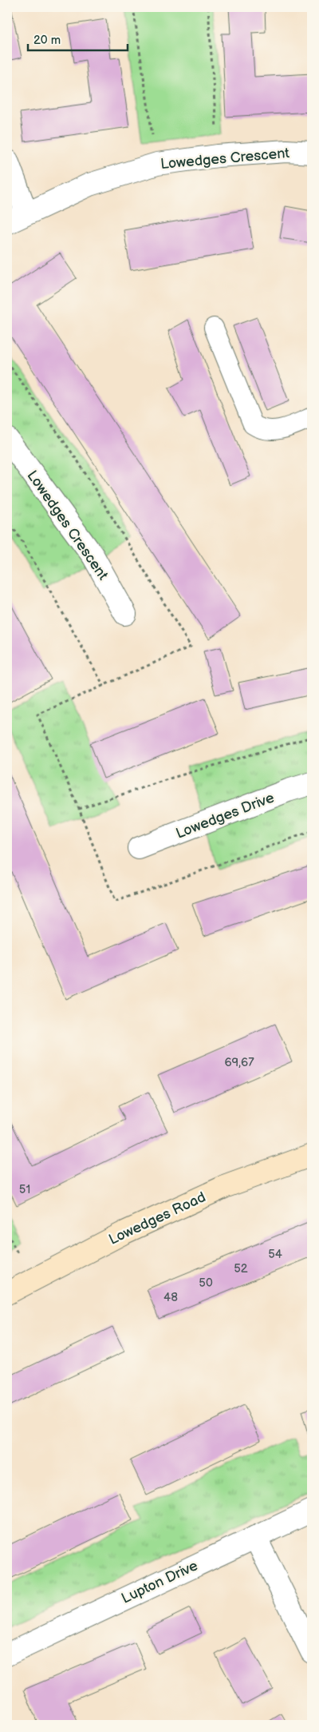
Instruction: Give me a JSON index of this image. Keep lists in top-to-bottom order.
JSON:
{
  "streets": {
    "street": [
      "Lowedges Crescent",
      "Lowedges Drive",
      "Lowedges Road",
      "Lupton Drive"
    ]
  },
  "house_numbers": [
    "69,67",
    "51",
    "54",
    "52",
    "50",
    "48"
  ],
  "scale_bar": "20 m"
}
